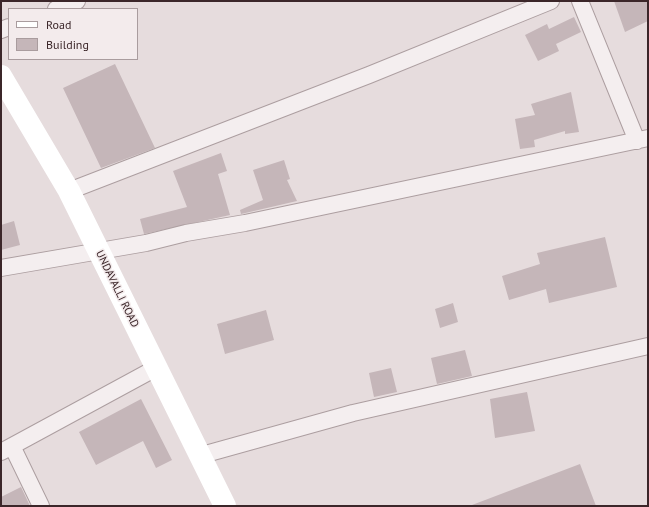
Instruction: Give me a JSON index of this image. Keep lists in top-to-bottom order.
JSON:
{
  "streets": {
    "main road": ["UNDAVALLI ROAD"]
  },
  "legend": ["Road", "Building"]
}
